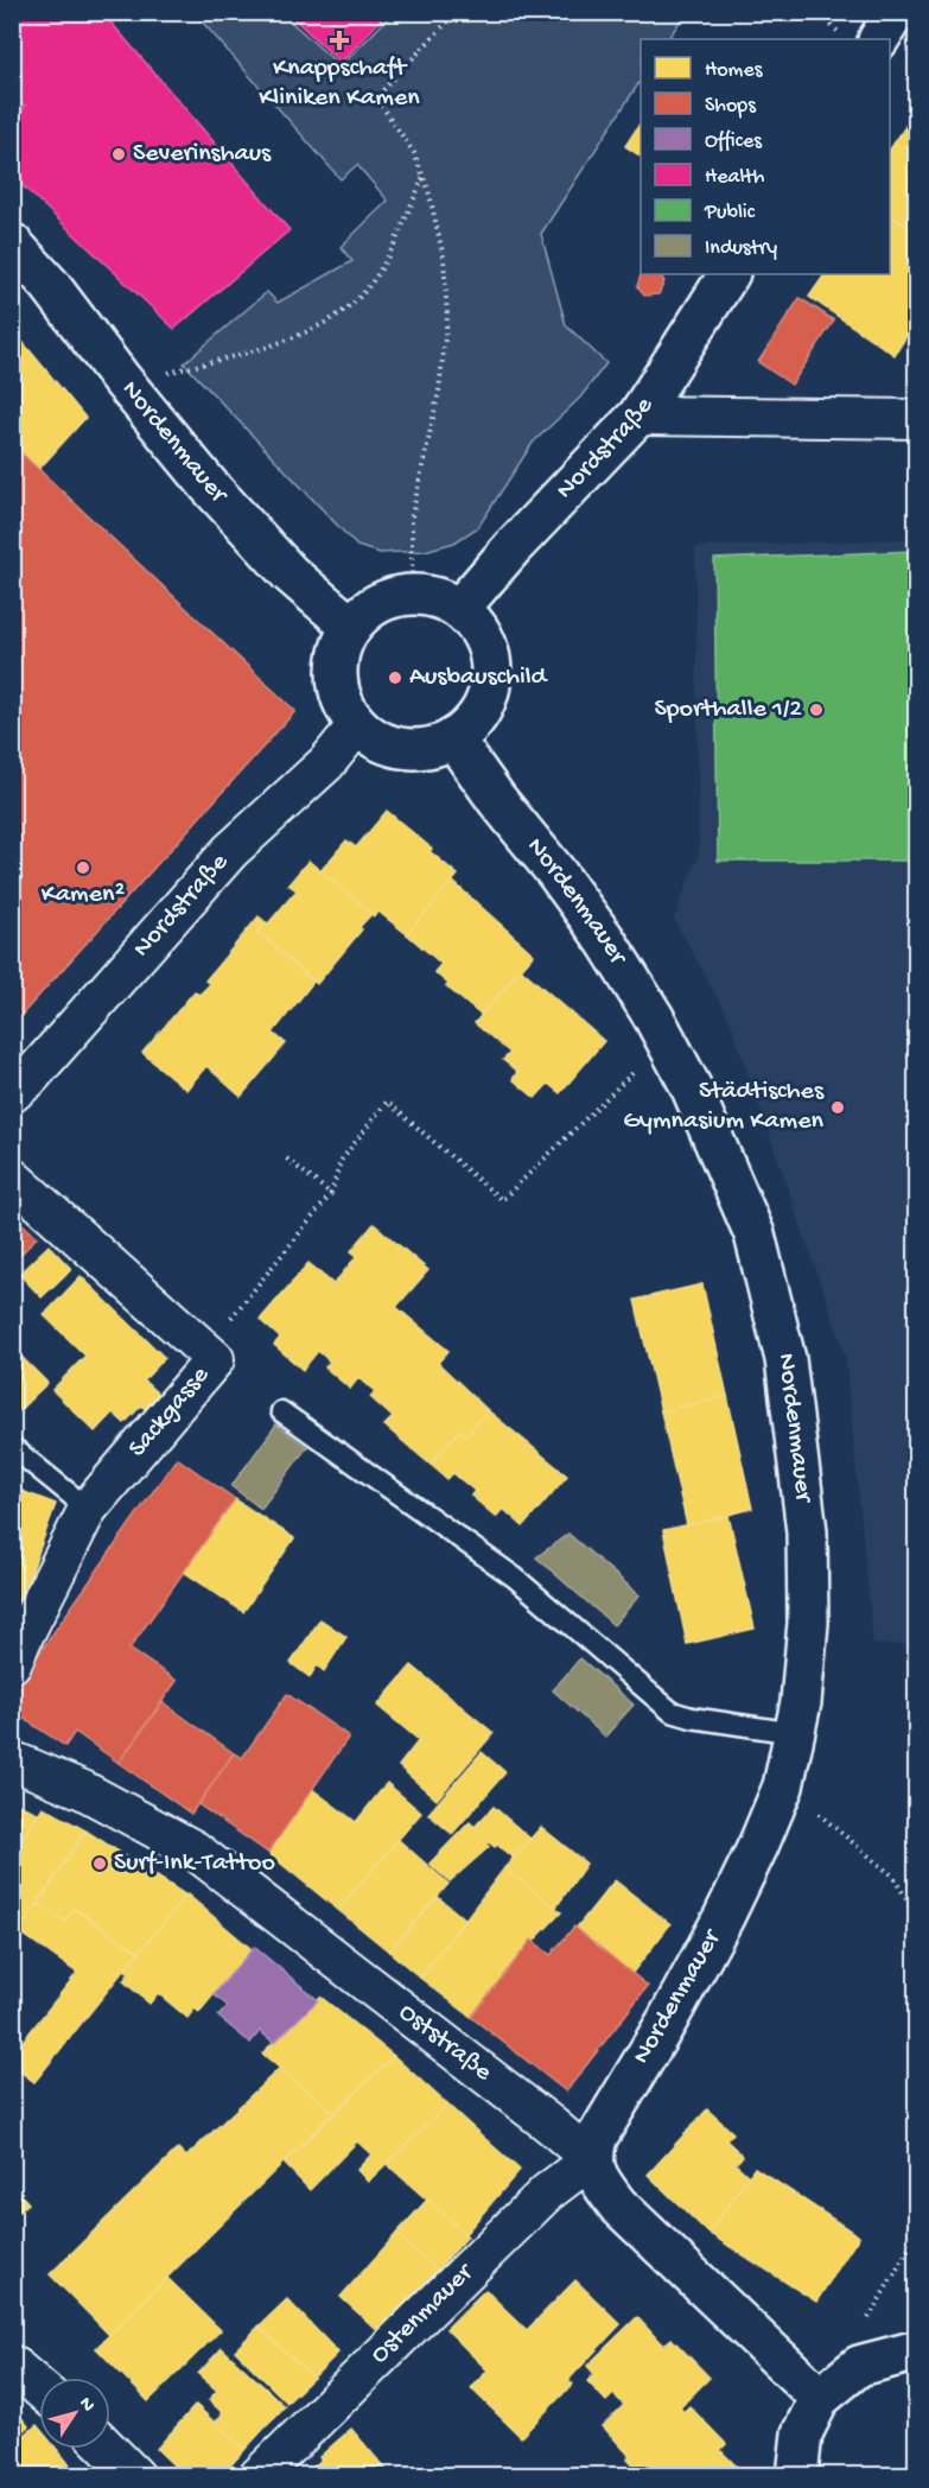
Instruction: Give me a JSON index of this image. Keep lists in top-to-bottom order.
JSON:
{
  "streets": {
    "street": [
      "Nordenmauer",
      "Nordstraße",
      "Sackgasse",
      "Oststraße",
      "Ostenmauer"
    ]
  },
  "crossings": [
    ["Nordenmauer", "Nordstraße"],
    ["Nordenmauer", "Oststraße"],
    ["Nordenmauer", "Ostenmauer"],
    ["Oststraße", "Ostenmauer"]
  ],
  "places": {
    "health": ["Knappschaft Kliniken Kamen"],
    "other": [
      "Severinshaus",
      "Ausbauschild",
      "Sporthalle 1/2",
      "Kamen²",
      "Städtisches Gymnasium Kamen",
      "Surf-Ink-Tattoo"
    ]
  },
  "legend": [
    "Homes",
    "Shops",
    "Offices",
    "Health",
    "Public",
    "Industry"
  ],
  "north": "top right"
}
